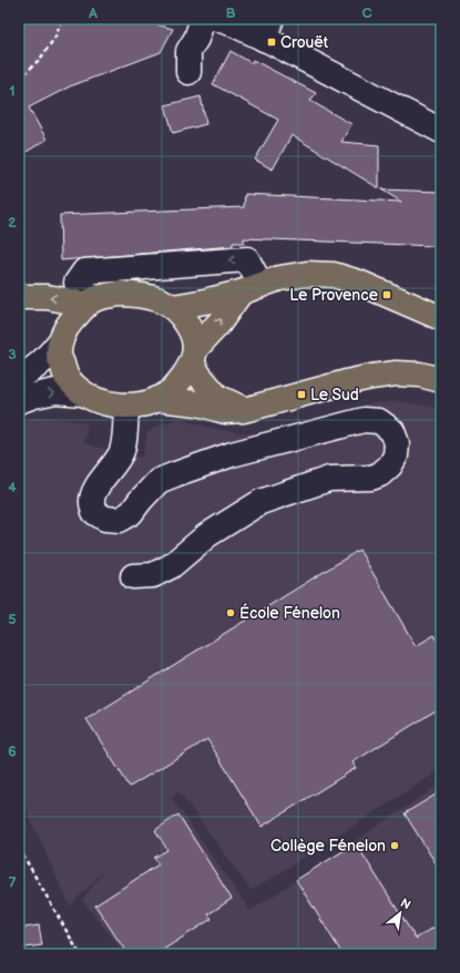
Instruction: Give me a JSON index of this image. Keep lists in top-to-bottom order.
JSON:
{
  "places": {
    "transit": ["Crouët", "Le Provence", "Le Sud"],
    "other": ["École Fénelon", "Collège Fénelon"]
  },
  "north": "top right",
  "grid": {
    "columns": ["A", "B", "C"],
    "rows": [
      "1",
      "2",
      "3",
      "4",
      "5",
      "6",
      "7"
    ]
  }
}
